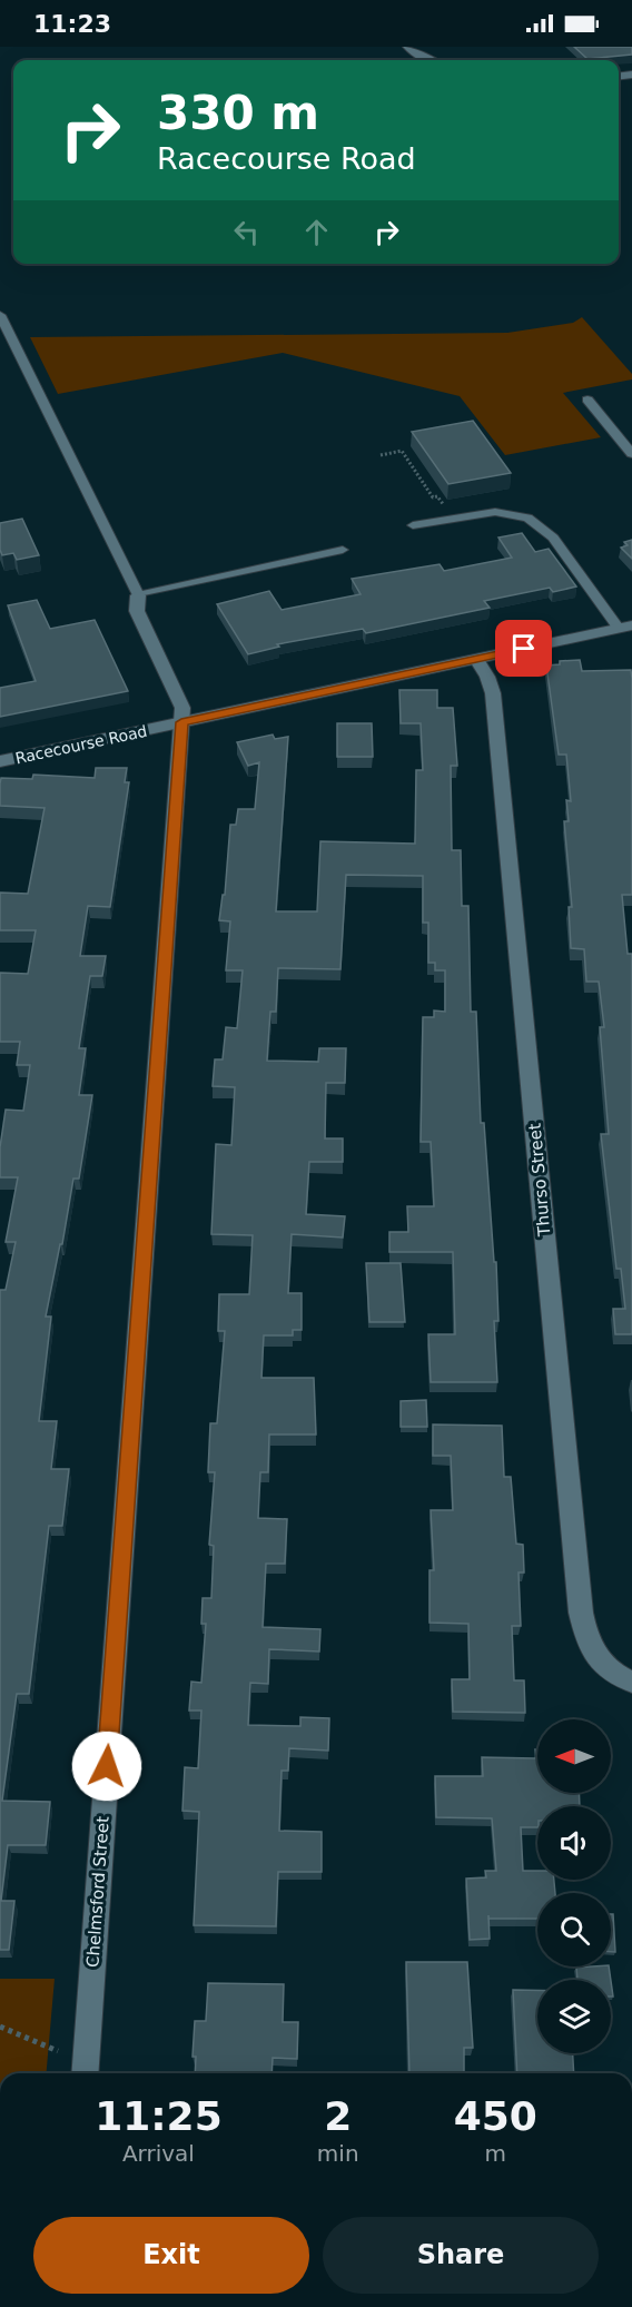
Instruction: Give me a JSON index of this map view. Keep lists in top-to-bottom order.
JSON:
{
  "streets": {
    "street": ["Racecourse Road", "Thurso Street", "Chelmsford Street"]
  },
  "crossings": [
    ["Racecourse Road", "Thurso Street"],
    ["Racecourse Road", "Chelmsford Street"]
  ],
  "north": "left",
  "page": {
    "status": "11:23",
    "turn": ["330 m", "Racecourse Road"],
    "eta": [
      "11:25",
      "Arrival",
      "2",
      "min",
      "450",
      "m"
    ],
    "buttons": ["Exit", "Share"]
  }
}
